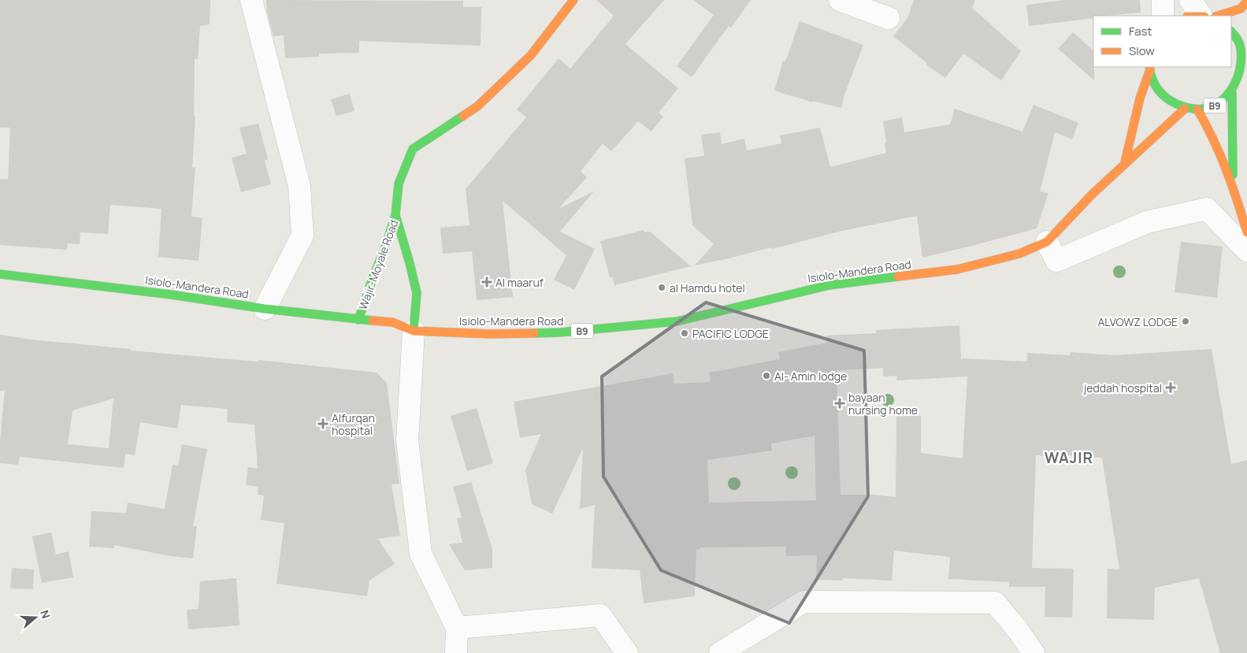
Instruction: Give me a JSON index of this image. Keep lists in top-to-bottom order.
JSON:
{
  "streets": {
    "main road": ["B9", "Wajir-Moyale Road", "Isiolo-Mandera Road"]
  },
  "crossings": [
    ["B9", "Isiolo-Mandera Road"],
    ["Wajir-Moyale Road", "Isiolo-Mandera Road"]
  ],
  "districts": ["WAJIR"],
  "places": {
    "health": [
      "Al maaruf",
      "jeddah hospital",
      "bayaan nursing home",
      "Alfurqan hospital"
    ],
    "other": [
      "al Hamdu hotel",
      "ALVOWZ LODGE",
      "PACIFIC LODGE",
      "Al- Amin lodge"
    ]
  },
  "legend": ["Fast", "Slow"],
  "north": "right"
}
